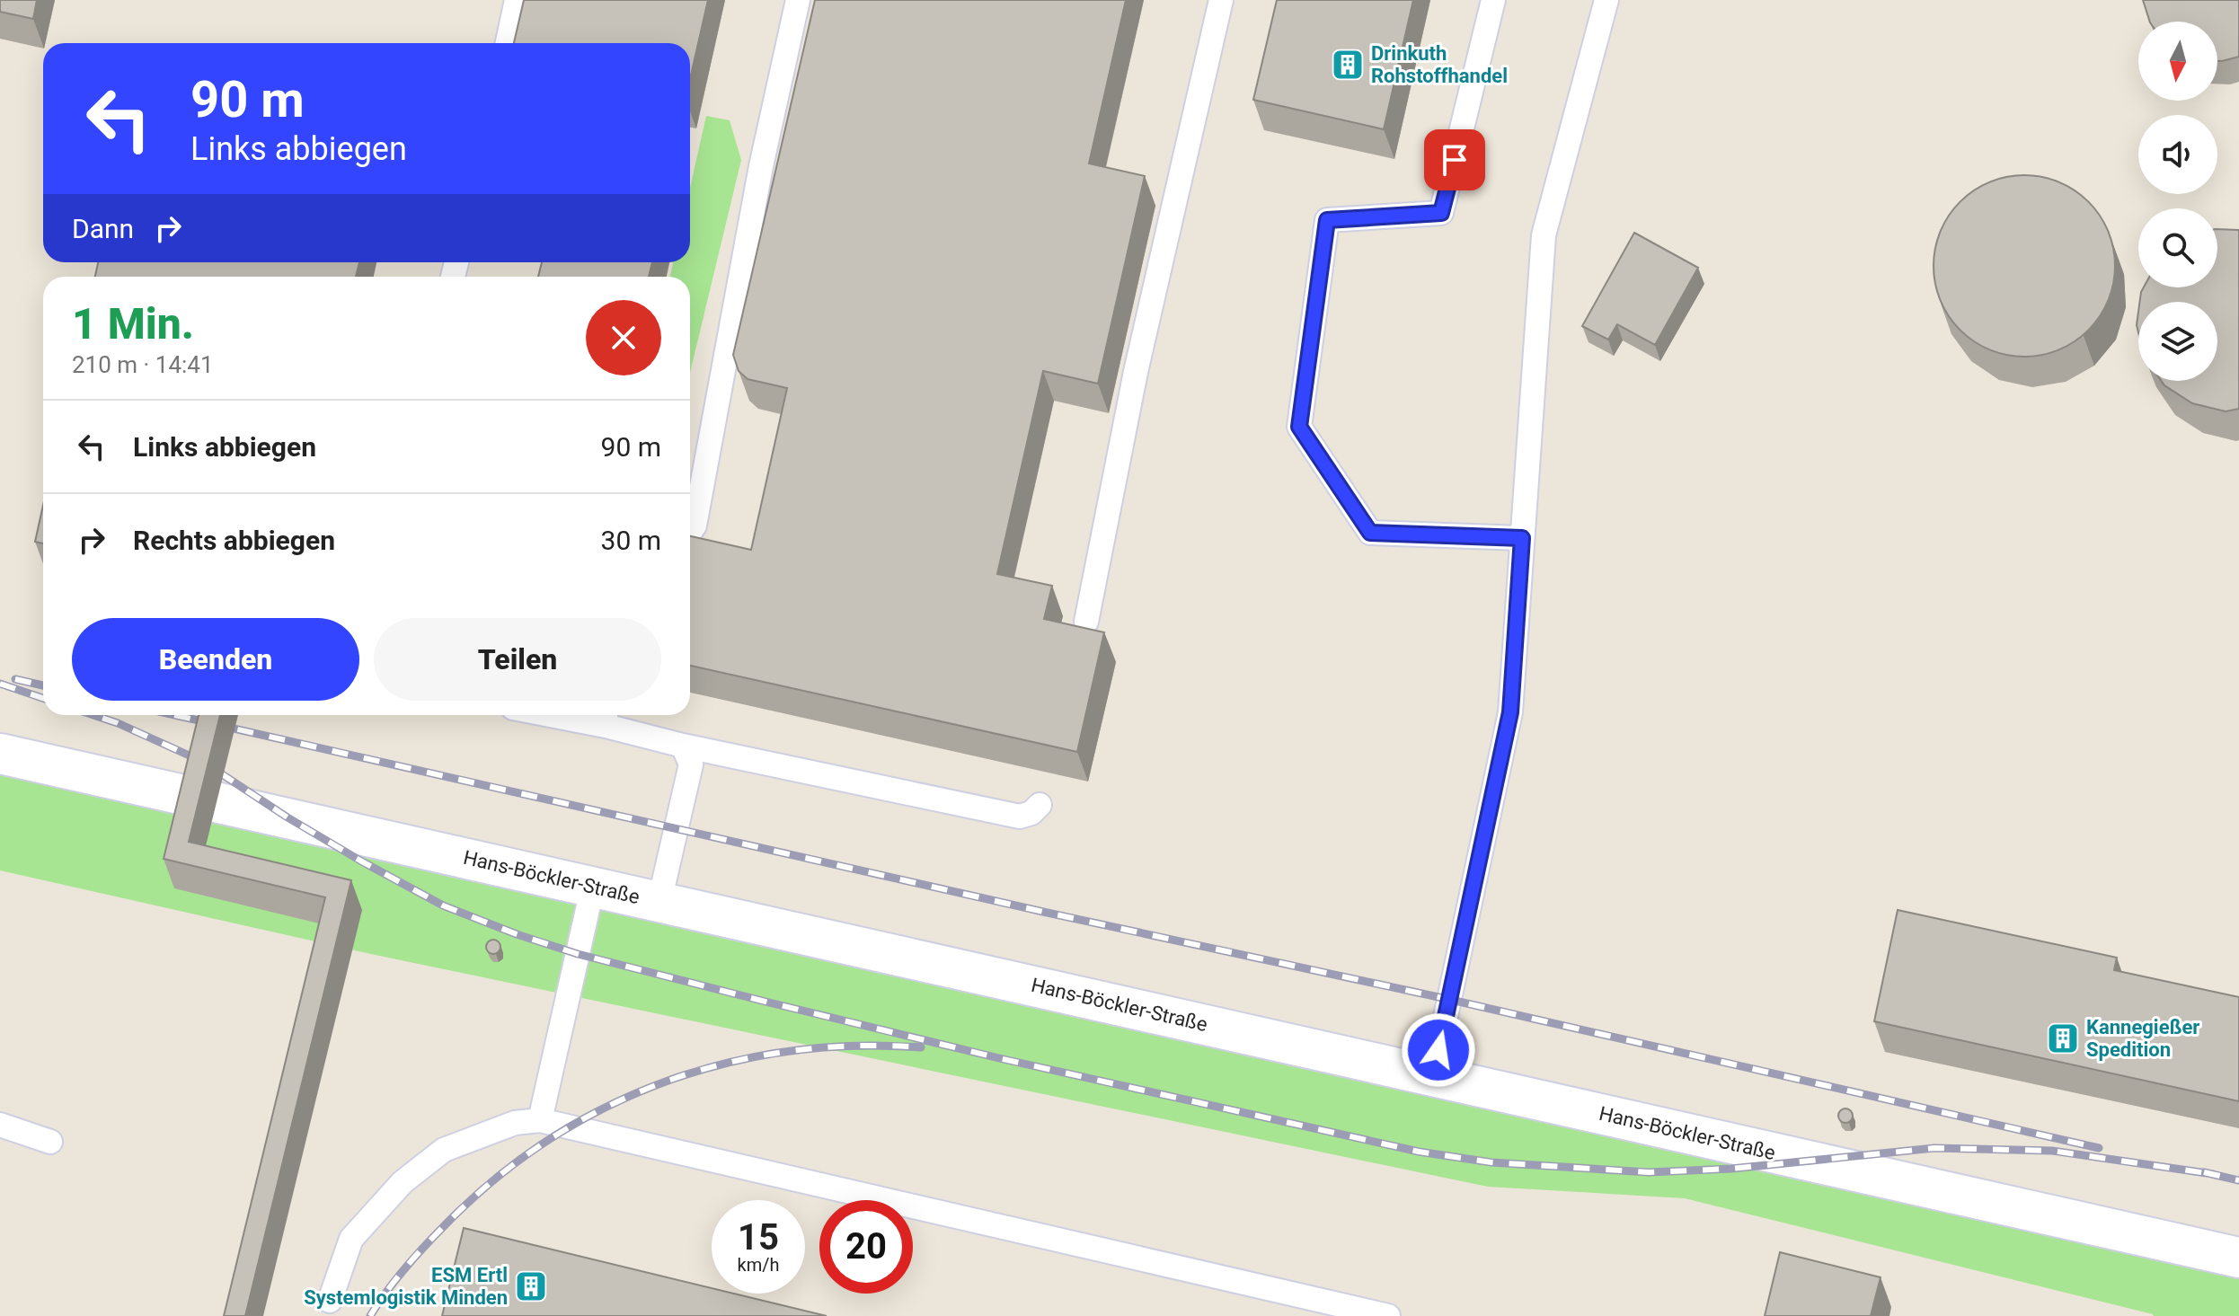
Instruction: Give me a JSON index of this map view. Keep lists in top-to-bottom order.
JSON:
{
  "streets": {
    "street": ["Hans-Böckler-Straße"]
  },
  "places": {
    "building": ["Drinkuth Rohstoffhandel", "Kannegießer Spedition", "ESM Ertl Systemlogistik Minden"]
  },
  "north": "bottom",
  "page": {
    "turn": ["90 m", "Links abbiegen"],
    "then": "Dann",
    "heading": ["1 Min.", "210 m · 14:41"],
    "list": [
      {
        "name": "Links abbiegen",
        "value": "90 m"
      },
      {
        "name": "Rechts abbiegen",
        "value": "30 m"
      }
    ],
    "buttons": ["Beenden", "Teilen"],
    "speed": "15 km/h",
    "limit": "20"
  }
}
